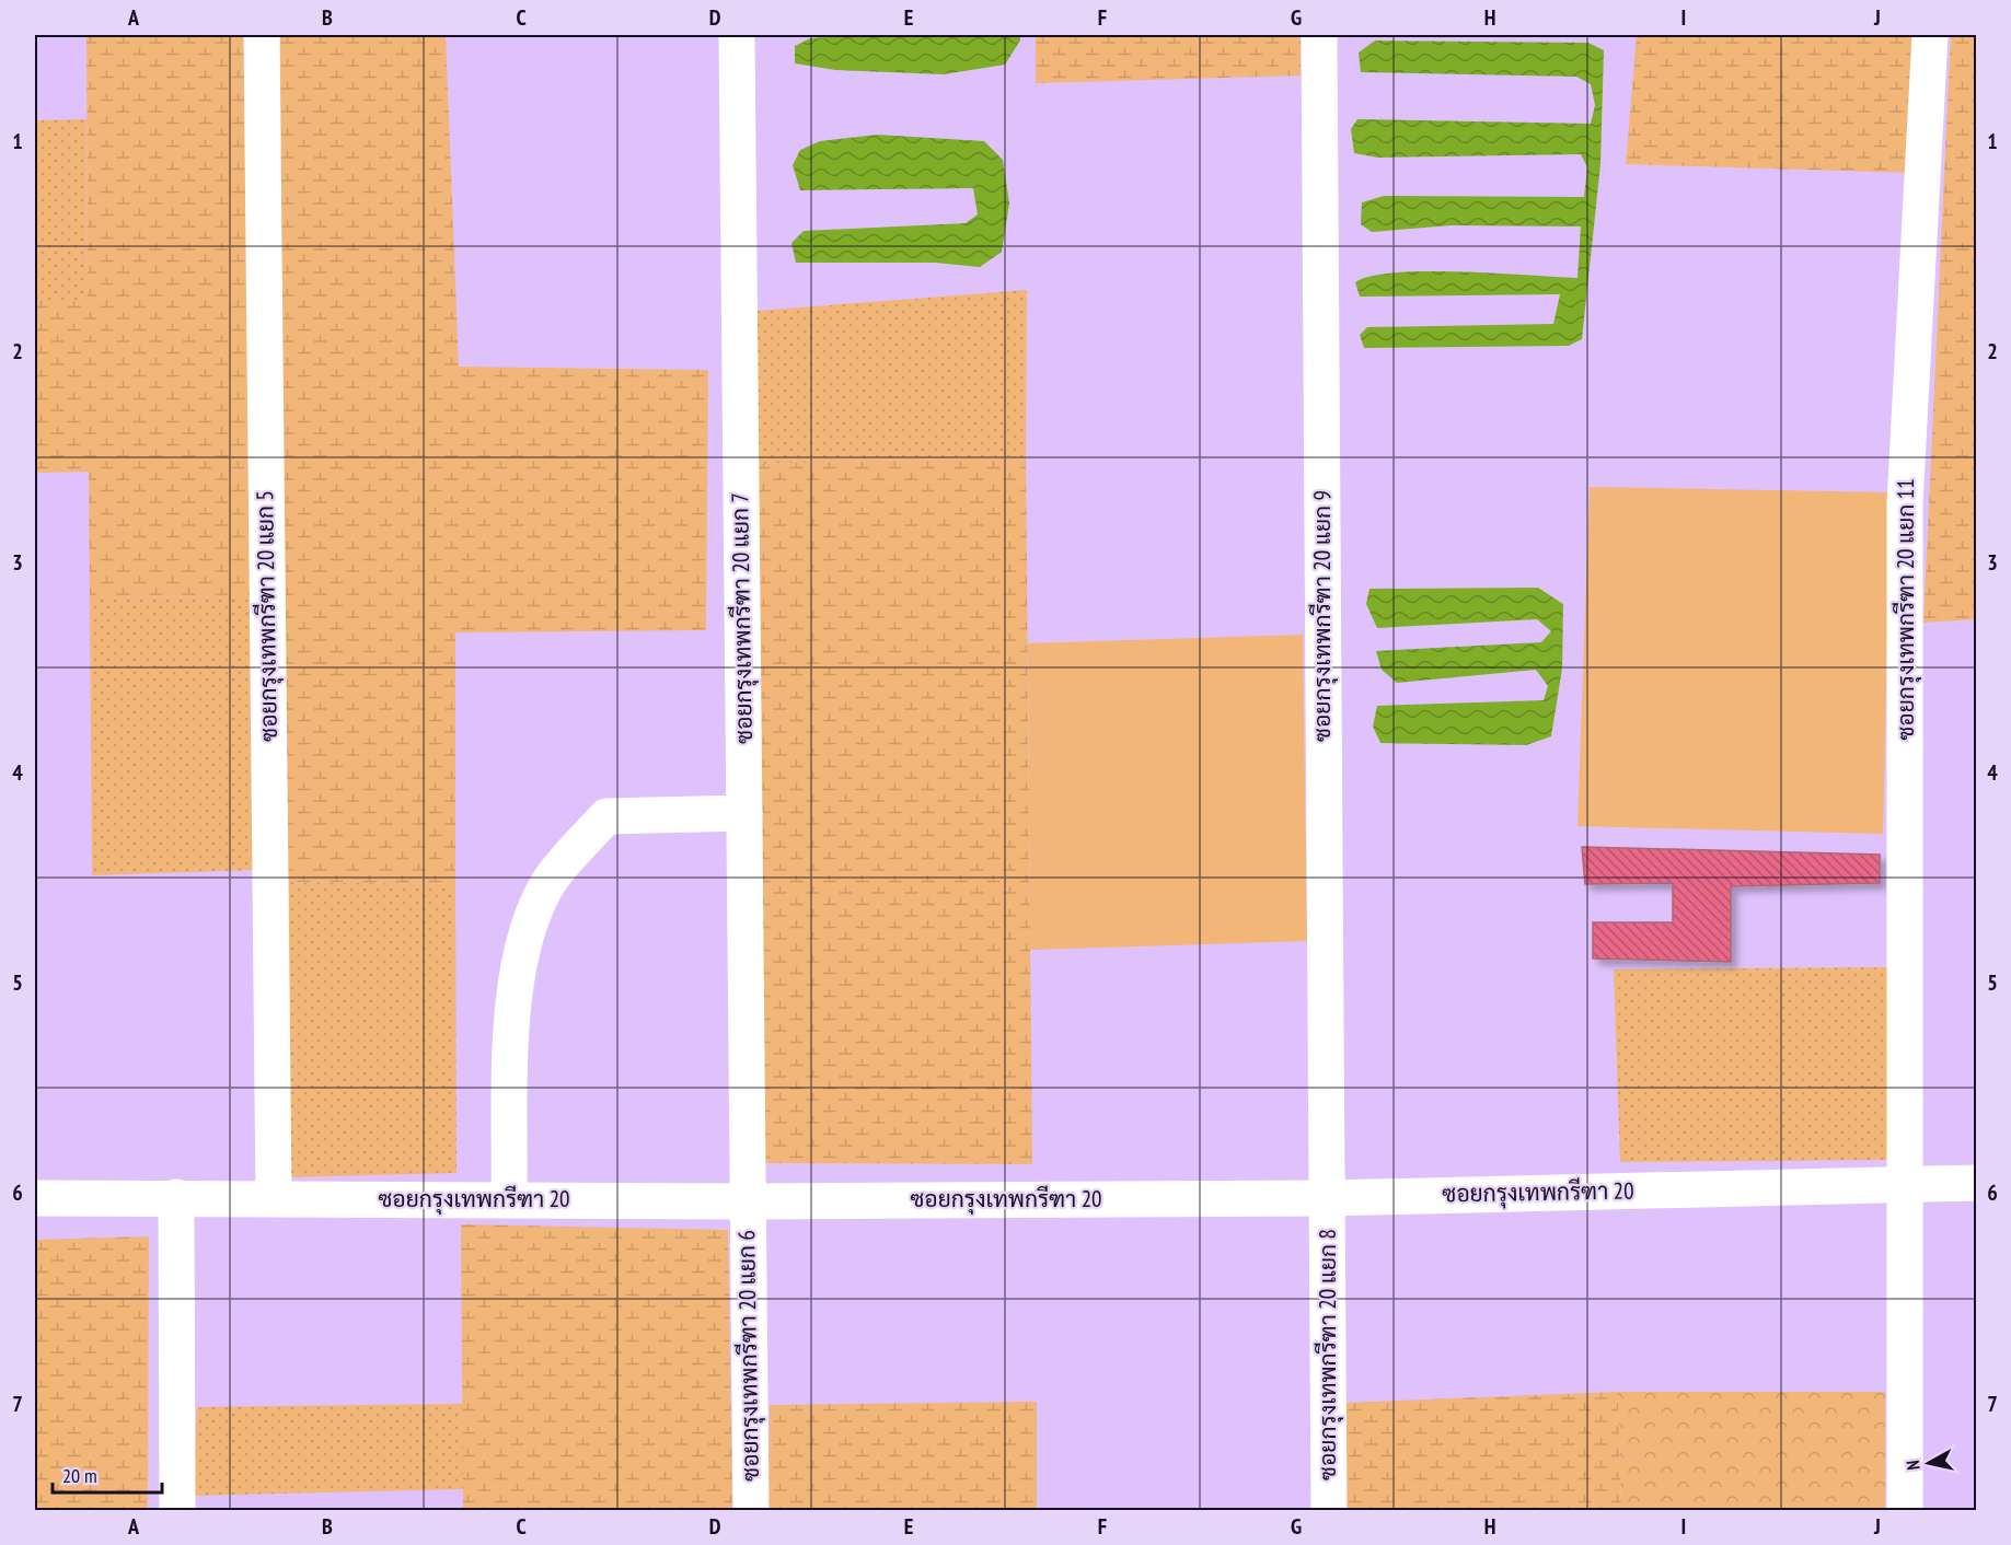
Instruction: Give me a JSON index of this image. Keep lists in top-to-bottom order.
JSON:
{
  "streets": {
    "street": [
      "ซอยกรุงเทพกรีฑา 20 แยก 11",
      "ซอยกรุงเทพกรีฑา 20 แยก 5",
      "ซอยกรุงเทพกรีฑา 20 แยก 9",
      "ซอยกรุงเทพกรีฑา 20 แยก 7",
      "ซอยกรุงเทพกรีฑา 20",
      "ซอยกรุงเทพกรีฑา 20 แยก 8",
      "ซอยกรุงเทพกรีฑา 20 แยก 6"
    ]
  },
  "crossings": [
    ["ซอยกรุงเทพกรีฑา 20 แยก 11", "ซอยกรุงเทพกรีฑา 20"],
    ["ซอยกรุงเทพกรีฑา 20 แยก 5", "ซอยกรุงเทพกรีฑา 20"],
    ["ซอยกรุงเทพกรีฑา 20 แยก 9", "ซอยกรุงเทพกรีฑา 20"],
    ["ซอยกรุงเทพกรีฑา 20 แยก 9", "ซอยกรุงเทพกรีฑา 20 แยก 8"],
    ["ซอยกรุงเทพกรีฑา 20 แยก 7", "ซอยกรุงเทพกรีฑา 20"],
    ["ซอยกรุงเทพกรีฑา 20 แยก 7", "ซอยกรุงเทพกรีฑา 20 แยก 6"],
    ["ซอยกรุงเทพกรีฑา 20", "ซอยกรุงเทพกรีฑา 20 แยก 8"],
    ["ซอยกรุงเทพกรีฑา 20", "ซอยกรุงเทพกรีฑา 20 แยก 6"]
  ],
  "scale_bar": "20 m",
  "north": "left",
  "grid": {
    "columns": [
      "A",
      "B",
      "C",
      "D",
      "E",
      "F",
      "G",
      "H",
      "I",
      "J"
    ],
    "rows": [
      "1",
      "2",
      "3",
      "4",
      "5",
      "6",
      "7"
    ]
  }
}
